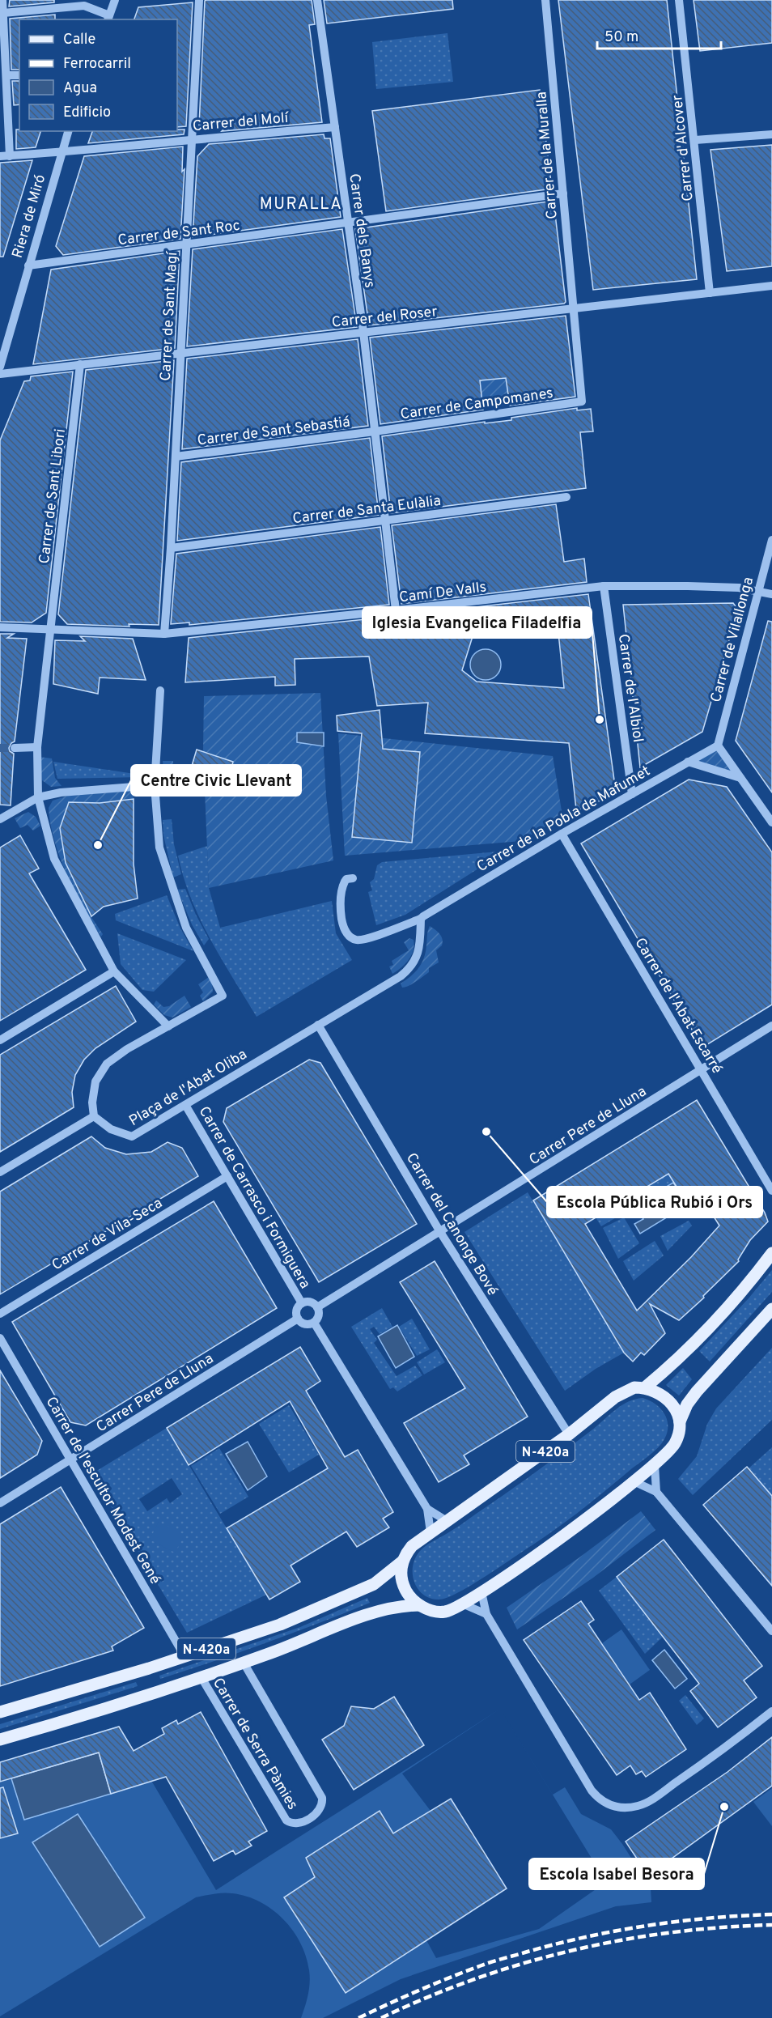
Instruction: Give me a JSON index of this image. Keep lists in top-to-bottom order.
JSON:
{
  "streets": {
    "main road": ["N-420a"],
    "street": [
      "Carrer del Molí",
      "Carrer d'Alcover",
      "Carrer de la Muralla",
      "Riera de Miró",
      "Carrer dels Banys",
      "Carrer de Sant Roc",
      "Carrer de Sant Magí",
      "Carrer del Roser",
      "Carrer de Campomanes",
      "Carrer de Sant Sebastiá",
      "Carrer de Sant Libori",
      "Carrer de Santa Eulàlia",
      "Camí De Valls",
      "Carrer de Vilallonga",
      "Carrer de l'Albiol",
      "Carrer de la Pobla de Mafumet",
      "Carrer de l'Abat Escarré",
      "Plaça de l'Abat Oliba",
      "Carrer Pere de Lluna",
      "Carrer de Carrasco i Formiguera",
      "Carrer del Canonge Bové",
      "Carrer de Vila-Seca",
      "Carrer de l'escultor Modest Gené",
      "Carrer de Serra Pàmies"
    ]
  },
  "crossings": [
    ["Carrer del Molí", "Riera de Miró"],
    ["Carrer del Molí", "Carrer dels Banys"],
    ["Carrer del Molí", "Carrer de Sant Magí"],
    ["Carrer d'Alcover", "Carrer del Roser"],
    ["Carrer de la Muralla", "Carrer de Sant Roc"],
    ["Carrer de la Muralla", "Carrer del Roser"],
    ["Carrer de la Muralla", "Carrer de Campomanes"],
    ["Riera de Miró", "Carrer de Sant Roc"],
    ["Carrer dels Banys", "Carrer de Sant Roc"],
    ["Carrer dels Banys", "Carrer del Roser"],
    ["Carrer dels Banys", "Carrer de Campomanes"],
    ["Carrer dels Banys", "Carrer de Sant Sebastiá"],
    ["Carrer dels Banys", "Carrer de Santa Eulàlia"],
    ["Carrer dels Banys", "Camí De Valls"],
    ["Carrer de Sant Roc", "Carrer de Sant Magí"],
    ["Carrer de Sant Magí", "Carrer del Roser"],
    ["Carrer de Sant Magí", "Carrer de Sant Sebastiá"],
    ["Carrer de Sant Magí", "Carrer de Santa Eulàlia"],
    ["Carrer de Sant Magí", "Camí De Valls"],
    ["Carrer del Roser", "Carrer de Campomanes"],
    ["Carrer del Roser", "Carrer de Sant Libori"],
    ["Carrer de Campomanes", "Carrer de Sant Sebastiá"],
    ["Carrer de Sant Libori", "Camí De Valls"],
    ["Camí De Valls", "Carrer de Vilallonga"],
    ["Camí De Valls", "Carrer de l'Albiol"],
    ["Carrer de Vilallonga", "Carrer de la Pobla de Mafumet"],
    ["Carrer de l'Albiol", "Carrer de la Pobla de Mafumet"],
    ["Carrer de la Pobla de Mafumet", "Carrer de l'Abat Escarré"],
    ["Carrer de la Pobla de Mafumet", "Plaça de l'Abat Oliba"],
    ["Carrer de l'Abat Escarré", "Carrer Pere de Lluna"],
    ["Plaça de l'Abat Oliba", "Carrer de Carrasco i Formiguera"],
    ["Plaça de l'Abat Oliba", "Carrer del Canonge Bové"],
    ["Carrer Pere de Lluna", "Carrer de Carrasco i Formiguera"],
    ["Carrer Pere de Lluna", "Carrer del Canonge Bové"],
    ["Carrer Pere de Lluna", "Carrer de l'escultor Modest Gené"],
    ["Carrer de Carrasco i Formiguera", "Carrer de Vila-Seca"],
    ["Carrer del Canonge Bové", "N-420a"],
    ["N-420a", "Carrer de l'escultor Modest Gené"],
    ["N-420a", "Carrer de Serra Pàmies"]
  ],
  "districts": ["MURALLA"],
  "places": [
    "Iglesia Evangelica Filadelfia",
    "Centre Civic Llevant",
    "Escola Pública Rubió i Ors",
    "Escola Isabel Besora"
  ],
  "legend": [
    "Calle",
    "Ferrocarril",
    "Agua",
    "Edificio"
  ],
  "scale_bar": "50 m"
}
